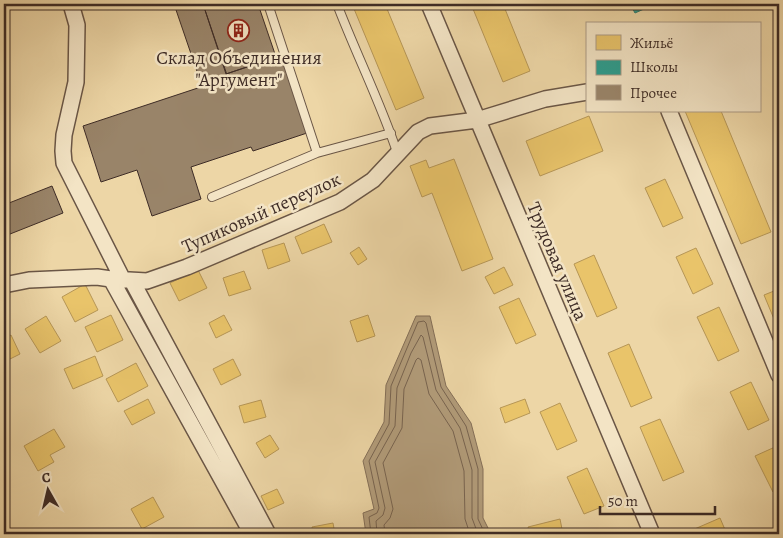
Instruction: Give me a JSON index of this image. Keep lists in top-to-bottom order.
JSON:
{
  "streets": {
    "street": ["Тупиковый переулок", "Трудовая улица"]
  },
  "crossings": [
    ["Тупиковый переулок", "Трудовая улица"]
  ],
  "places": {
    "building": ["Склад Объединения \"Аргумент\""]
  },
  "legend": ["Жильё", "Школы", "Прочее"],
  "scale_bar": "50 m",
  "north": "top"
}
